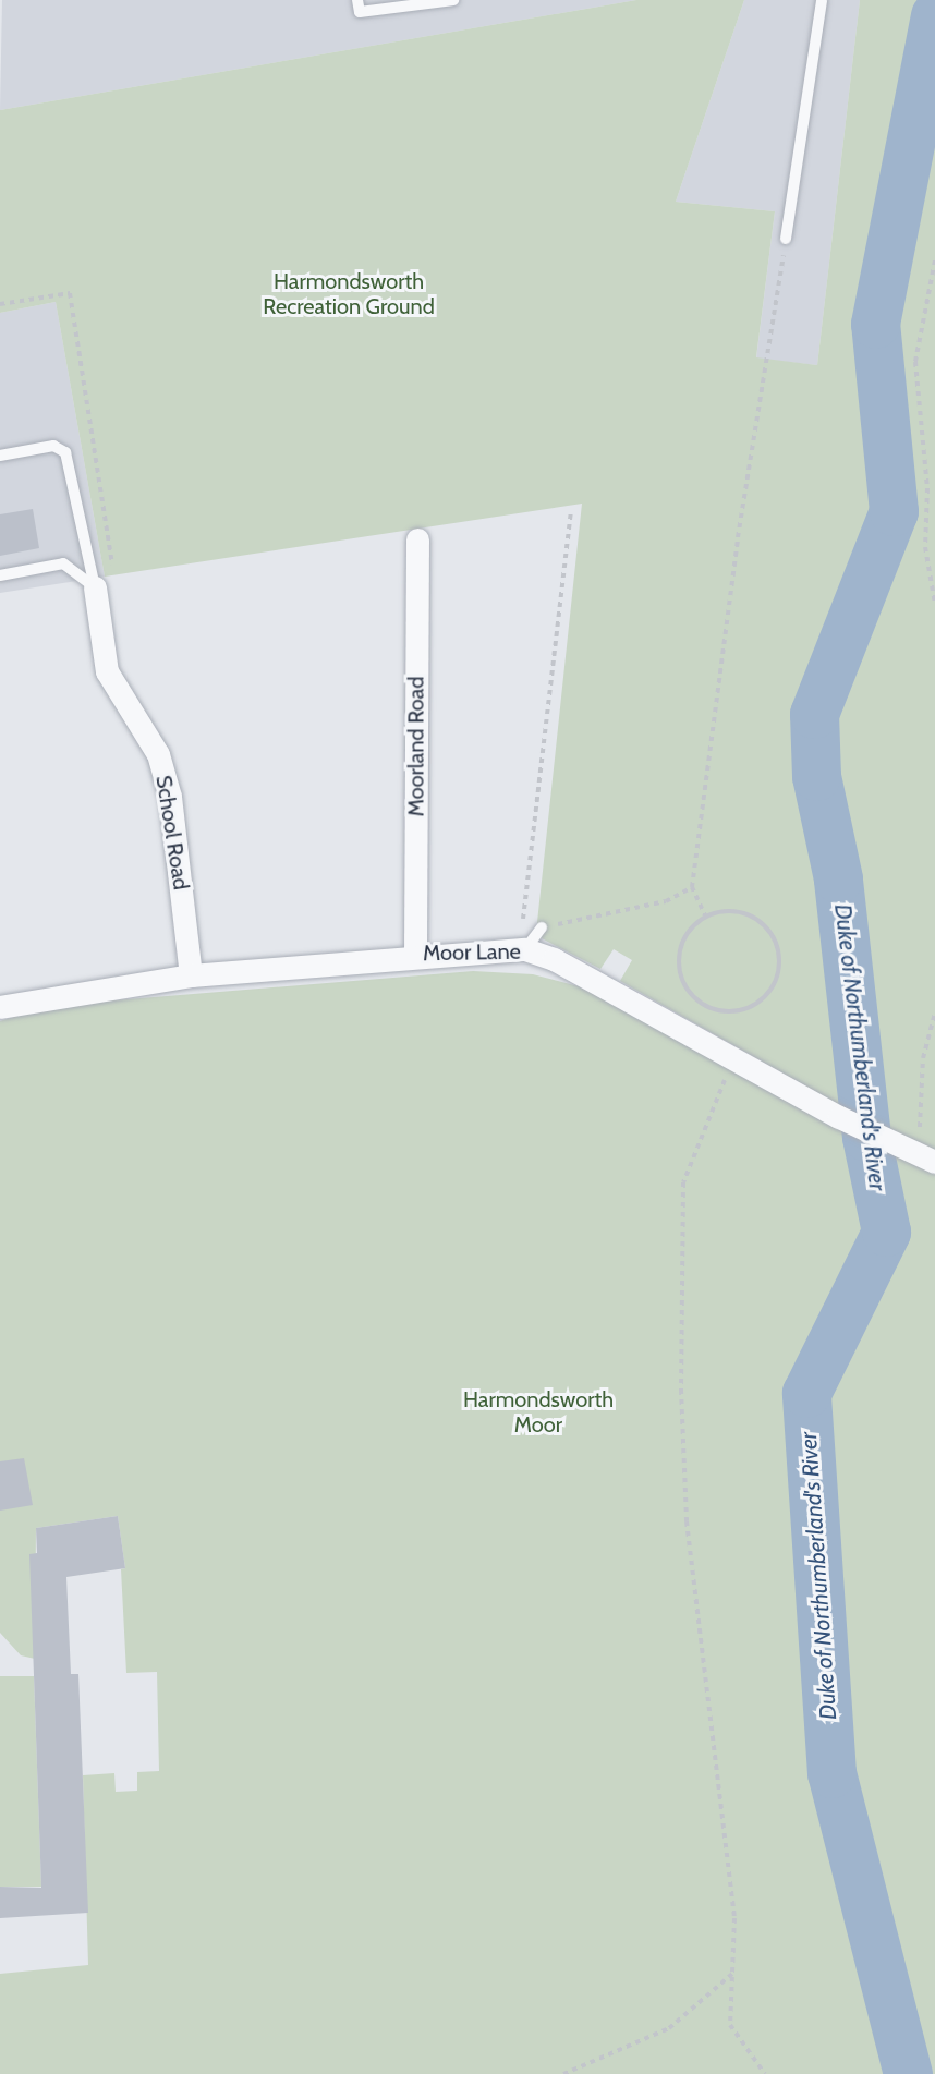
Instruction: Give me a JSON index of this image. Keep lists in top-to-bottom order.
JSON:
{
  "streets": {
    "street": ["Moorland Road", "School Road", "Moor Lane"]
  },
  "crossings": [
    ["Moorland Road", "Moor Lane"],
    ["School Road", "Moor Lane"]
  ],
  "water": ["Duke of Northumberland's River"],
  "parks": ["Harmondsworth Recreation Ground", "Harmondsworth Moor"]
}
